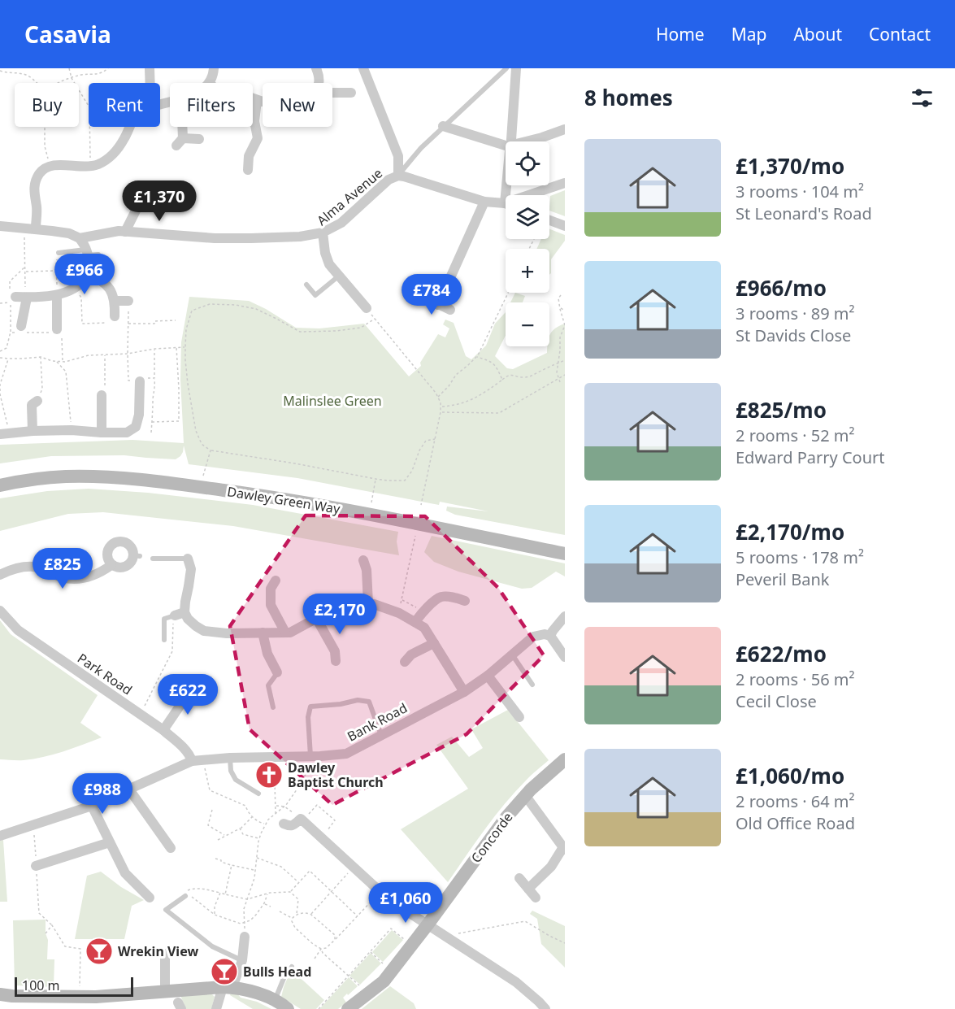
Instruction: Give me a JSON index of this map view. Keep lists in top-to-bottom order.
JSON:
{
  "streets": {
    "street": [
      "Alma Avenue",
      "Dawley Green Way",
      "Park Road",
      "Bank Road",
      "Concorde"
    ]
  },
  "crossings": [
    ["Park Road", "Bank Road"]
  ],
  "parks": ["Malinslee Green"],
  "places": {
    "church": ["Dawley Baptist Church"],
    "bar": ["Wrekin View", "Bulls Head"]
  },
  "scale_bar": "100 m",
  "page": {
    "header": "Casavia",
    "nav": [
      "Home",
      "Map",
      "About",
      "Contact"
    ],
    "heading": "8 homes",
    "chip": [
      "Buy",
      "Rent",
      "Filters",
      "New"
    ],
    "list": [
      {
        "name": "£1,370/mo",
        "note": "3 rooms · 104 m² · St Leonard's Road"
      },
      {
        "name": "£966/mo",
        "note": "3 rooms · 89 m² · St Davids Close"
      },
      {
        "name": "£825/mo",
        "note": "2 rooms · 52 m² · Edward Parry Court"
      },
      {
        "name": "£2,170/mo",
        "note": "5 rooms · 178 m² · Peveril Bank"
      },
      {
        "name": "£622/mo",
        "note": "2 rooms · 56 m² · Cecil Close"
      },
      {
        "name": "£1,060/mo",
        "note": "2 rooms · 64 m² · Old Office Road"
      }
    ],
    "map_buttons": ["+", "−"],
    "price": [
      "£1,370",
      "£966",
      "£784",
      "£825",
      "£2,170",
      "£622",
      "£988",
      "£1,060"
    ],
    "scale": "100 m"
  }
}
